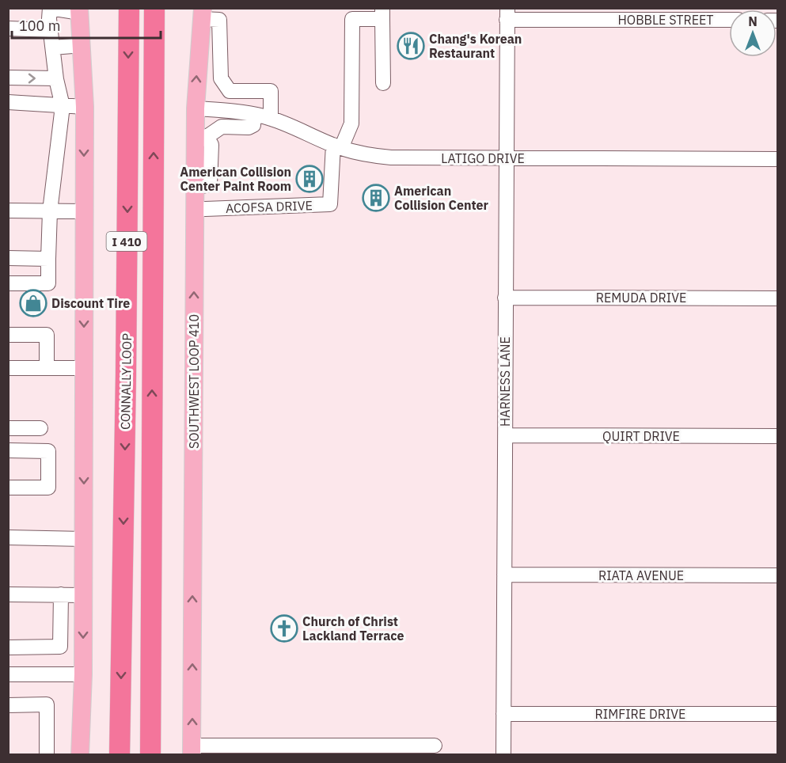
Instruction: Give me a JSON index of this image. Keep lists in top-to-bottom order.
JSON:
{
  "streets": {
    "highway": ["I 410", "CONNALLY LOOP"],
    "main road": ["SOUTHWEST LOOP 410"],
    "street": [
      "HOBBLE STREET",
      "LATIGO DRIVE",
      "ACOFSA DRIVE",
      "REMUDA DRIVE",
      "HARNESS LANE",
      "QUIRT DRIVE",
      "RIATA AVENUE",
      "RIMFIRE DRIVE"
    ]
  },
  "crossings": [
    ["HOBBLE STREET", "HARNESS LANE"],
    ["LATIGO DRIVE", "ACOFSA DRIVE"],
    ["LATIGO DRIVE", "SOUTHWEST LOOP 410"],
    ["LATIGO DRIVE", "HARNESS LANE"],
    ["REMUDA DRIVE", "HARNESS LANE"],
    ["HARNESS LANE", "QUIRT DRIVE"],
    ["HARNESS LANE", "RIATA AVENUE"],
    ["HARNESS LANE", "RIMFIRE DRIVE"]
  ],
  "places": {
    "restaurant": ["Chang's Korean Restaurant"],
    "building": ["American Collision Center Paint Room", "American Collision Center"],
    "shop": ["Discount Tire"],
    "church": ["Church of Christ Lackland Terrace"]
  },
  "scale_bar": "100 m",
  "north": "top"
}
